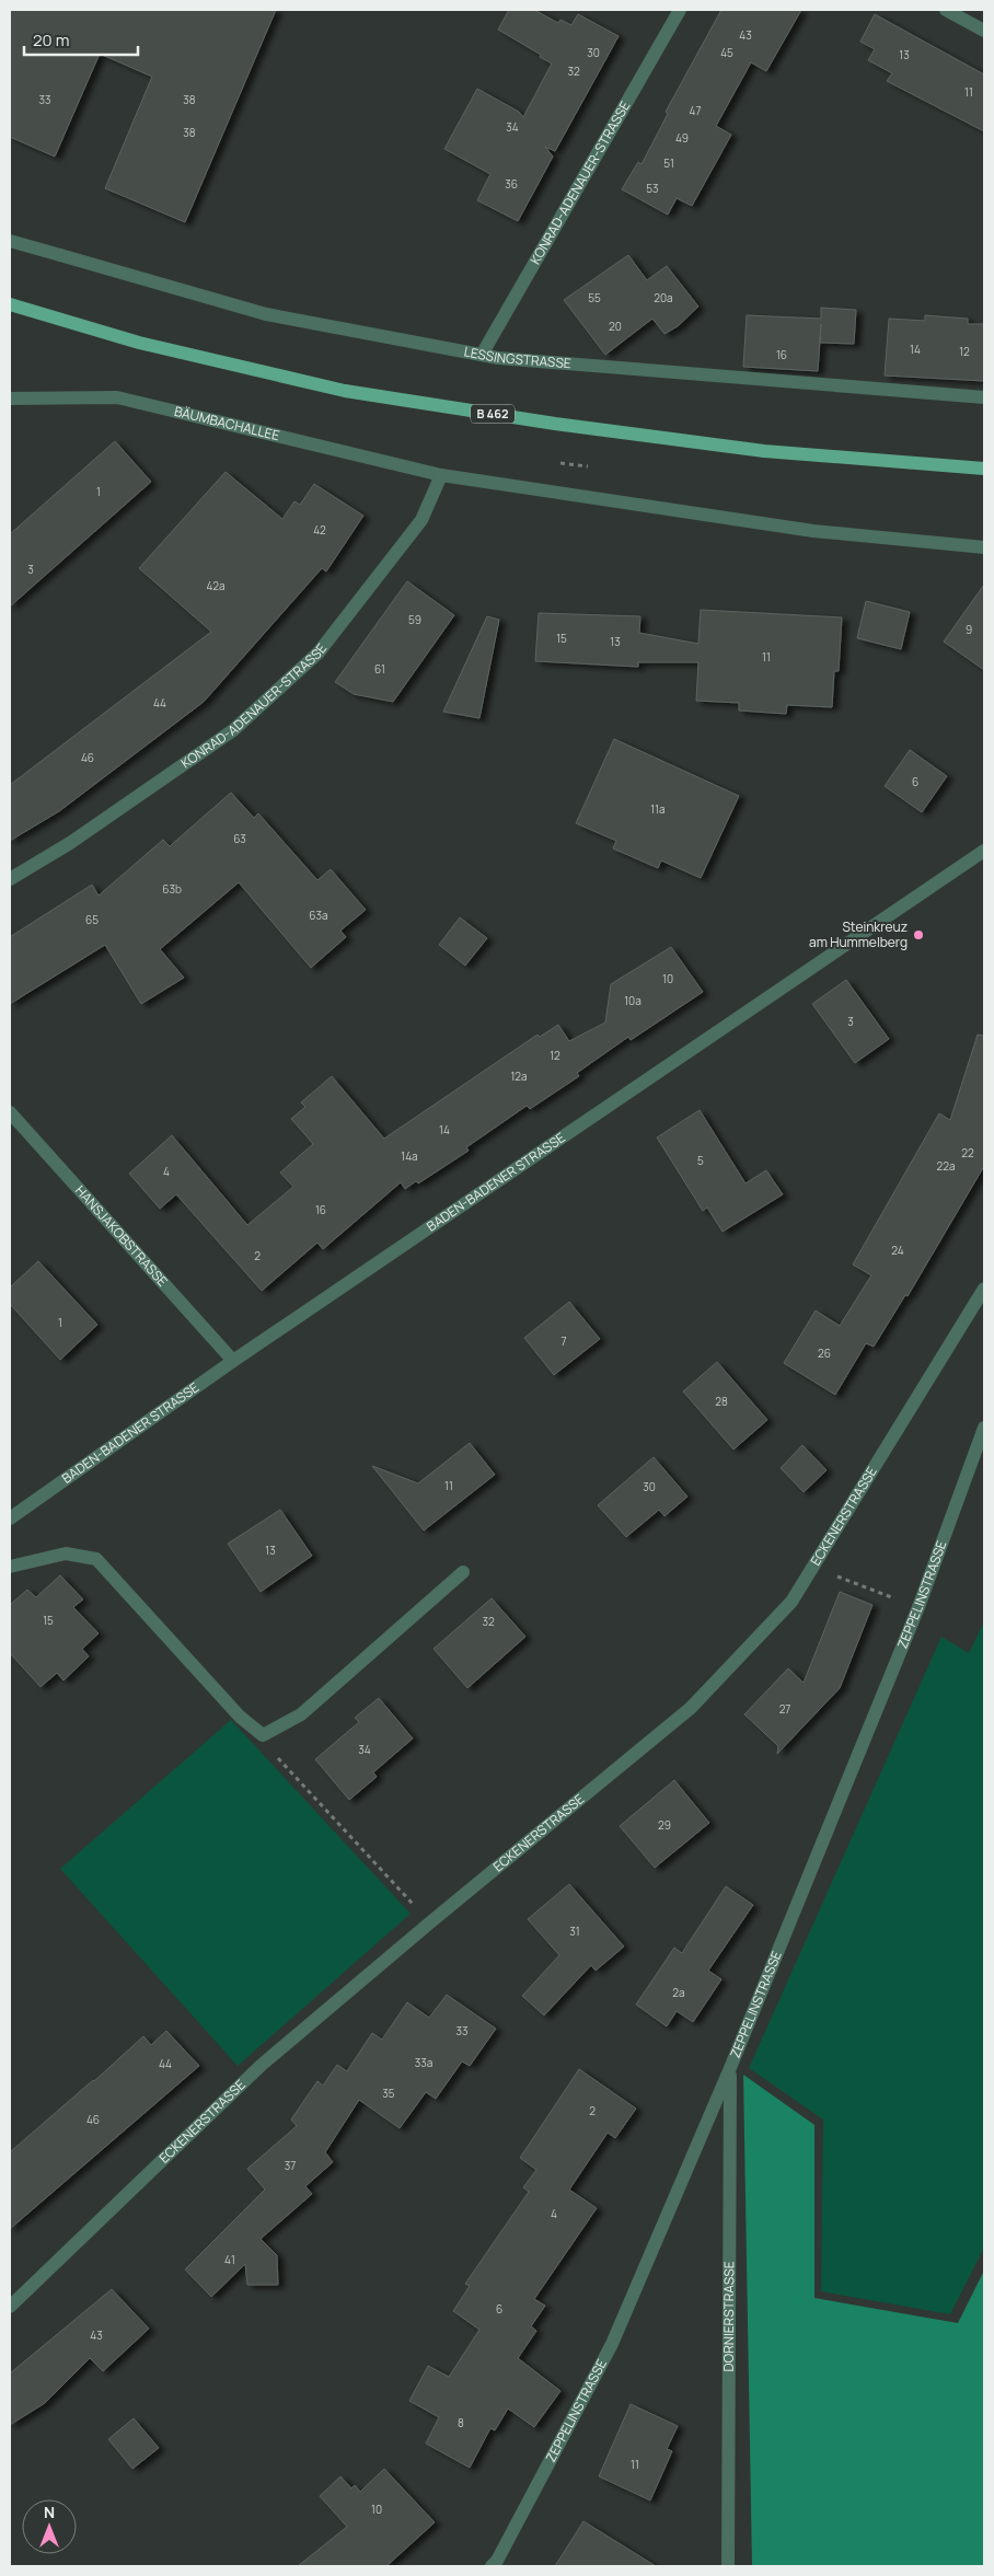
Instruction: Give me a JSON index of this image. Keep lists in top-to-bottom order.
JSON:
{
  "streets": {
    "main road": ["B 462"],
    "street": [
      "KONRAD-ADENAUER-STRASSE",
      "LESSINGSTRASSE",
      "BÄUMBACHALLEE",
      "BADEN-BADENER STRASSE",
      "HANSJAKOBSTRASSE",
      "ECKENERSTRASSE",
      "ZEPPELINSTRASSE",
      "DORNIERSTRASSE"
    ]
  },
  "crossings": [
    ["KONRAD-ADENAUER-STRASSE", "LESSINGSTRASSE"],
    ["KONRAD-ADENAUER-STRASSE", "BÄUMBACHALLEE"],
    ["BADEN-BADENER STRASSE", "HANSJAKOBSTRASSE"],
    ["ZEPPELINSTRASSE", "DORNIERSTRASSE"]
  ],
  "places": ["Steinkreuz am Hummelberg"],
  "house_numbers": [
    "43",
    "30",
    "45",
    "13",
    "32",
    "11",
    "33",
    "38",
    "47",
    "34",
    "38",
    "49",
    "51",
    "36",
    "53",
    "55",
    "20a",
    "20",
    "14",
    "12",
    "16",
    "1",
    "42",
    "3",
    "42a",
    "59",
    "9",
    "15",
    "13",
    "11",
    "61",
    "44",
    "46",
    "6",
    "11a",
    "63",
    "63b",
    "63a",
    "65",
    "10",
    "10a",
    "3",
    "12",
    "12a",
    "14",
    "22",
    "14a",
    "5",
    "22a",
    "4",
    "16",
    "24",
    "2",
    "1",
    "7",
    "26",
    "28",
    "11",
    "30",
    "13",
    "15",
    "32",
    "27",
    "34",
    "29",
    "31",
    "2a",
    "33",
    "33a",
    "44",
    "35",
    "2",
    "46",
    "37",
    "4",
    "41",
    "6",
    "43",
    "8",
    "11",
    "10"
  ],
  "scale_bar": "20 m",
  "north": "top"
}
